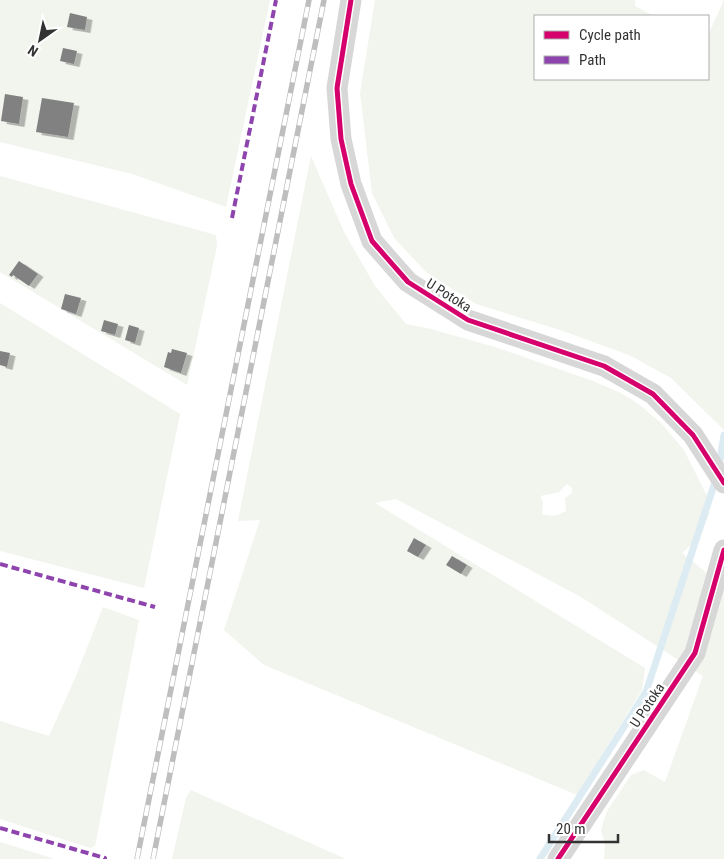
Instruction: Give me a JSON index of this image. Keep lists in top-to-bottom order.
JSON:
{
  "streets": {
    "street": ["U Potoka"]
  },
  "legend": ["Cycle path", "Path"],
  "scale_bar": "20 m",
  "north": "bottom left"
}
